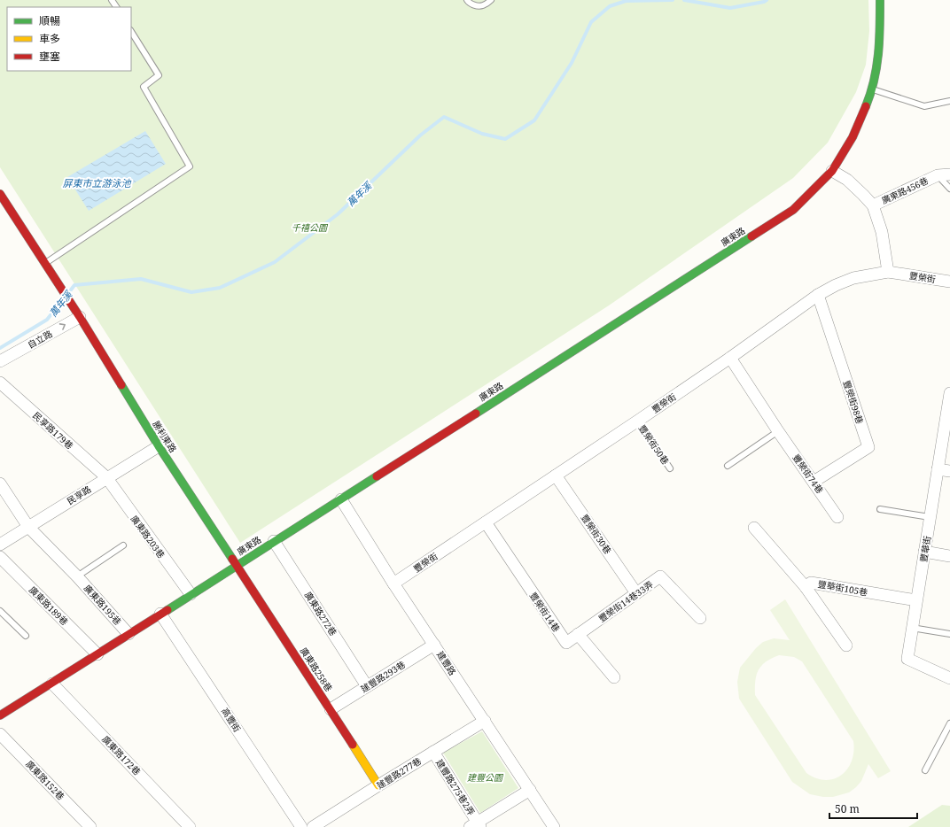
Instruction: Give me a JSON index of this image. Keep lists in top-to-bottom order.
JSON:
{
  "streets": {
    "street": [
      "廣東路456巷",
      "廣東路",
      "豐榮街",
      "自立路",
      "豐榮街98巷",
      "民享路179巷",
      "勝利東路",
      "豐榮街74巷",
      "民享路",
      "豐榮街30巷",
      "廣東路203巷",
      "豐華街",
      "豐華街105巷",
      "豐榮街14巷33弄",
      "廣東路195巷",
      "廣東路189巷",
      "豐榮街14巷",
      "廣東路272巷",
      "建豐路",
      "廣東路258巷",
      "建豐路293巷",
      "高豐街",
      "廣東路172巷",
      "建豐路277巷",
      "廣東路152巷",
      "建豐路275巷2弄"
    ],
    "lane": ["豐榮街50巷"]
  },
  "crossings": [
    ["廣東路", "勝利東路"],
    ["廣東路", "廣東路203巷"],
    ["廣東路", "廣東路195巷"],
    ["廣東路", "廣東路189巷"],
    ["廣東路", "廣東路272巷"],
    ["廣東路", "建豐路"],
    ["廣東路", "廣東路258巷"],
    ["廣東路", "高豐街"],
    ["廣東路", "廣東路172巷"],
    ["豐榮街", "豐榮街98巷"],
    ["豐榮街", "豐榮街50巷"],
    ["豐榮街", "豐榮街74巷"],
    ["豐榮街", "豐榮街30巷"],
    ["豐榮街", "豐榮街14巷"],
    ["豐榮街", "建豐路"],
    ["自立路", "勝利東路"],
    ["豐榮街98巷", "豐榮街74巷"],
    ["民享路179巷", "民享路"],
    ["民享路179巷", "廣東路203巷"],
    ["勝利東路", "民享路"],
    ["勝利東路", "廣東路258巷"],
    ["民享路", "廣東路203巷"],
    ["民享路", "廣東路195巷"],
    ["豐榮街30巷", "豐榮街14巷33弄"],
    ["豐華街", "豐華街105巷"],
    ["豐榮街14巷33弄", "豐榮街14巷"],
    ["廣東路272巷", "建豐路293巷"],
    ["建豐路", "建豐路293巷"],
    ["建豐路", "建豐路277巷"],
    ["廣東路258巷", "建豐路293巷"],
    ["廣東路258巷", "建豐路277巷"],
    ["建豐路277巷", "建豐路275巷2弄"]
  ],
  "one_way": ["自立路"],
  "water": ["屏東市立游泳池", "萬年溪"],
  "parks": ["千禧公園", "建豐公園"],
  "legend": ["順暢", "車多", "壅塞"],
  "scale_bar": "50 m"
}
